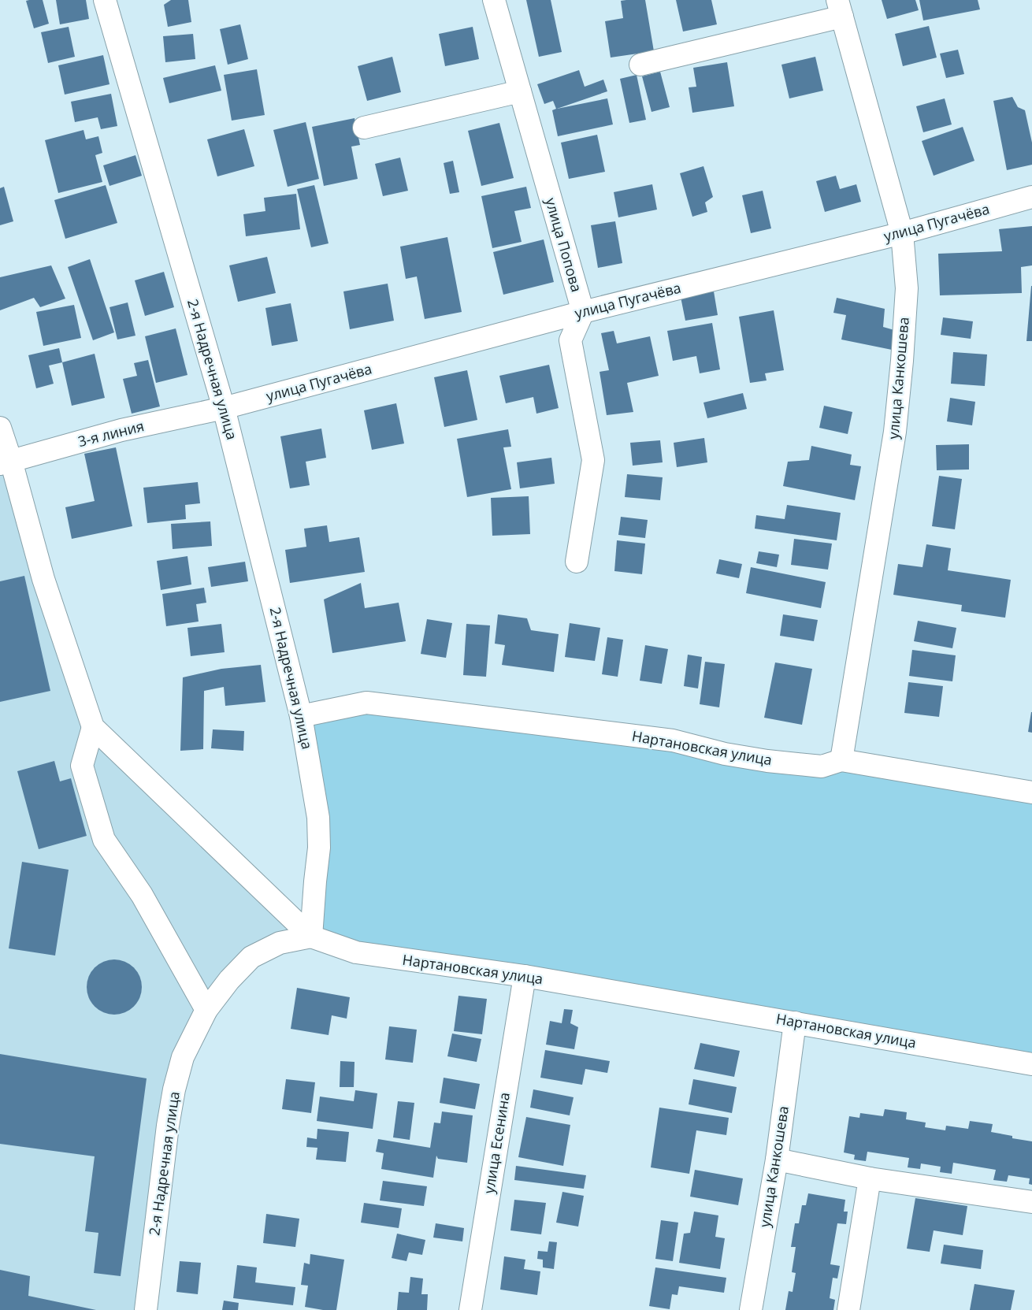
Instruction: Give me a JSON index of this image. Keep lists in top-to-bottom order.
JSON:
{
  "streets": {
    "street": [
      "улица Пугачёва",
      "улица Попова",
      "2-я Надречная улица",
      "улица Канкошева",
      "3-я линия",
      "Нартановская улица",
      "улица Есенина"
    ]
  },
  "crossings": [
    ["улица Пугачёва", "улица Попова"],
    ["улица Пугачёва", "2-я Надречная улица"],
    ["улица Пугачёва", "улица Канкошева"],
    ["улица Пугачёва", "3-я линия"],
    ["2-я Надречная улица", "3-я линия"],
    ["2-я Надречная улица", "Нартановская улица"],
    ["улица Канкошева", "Нартановская улица"],
    ["Нартановская улица", "улица Есенина"]
  ]
}
